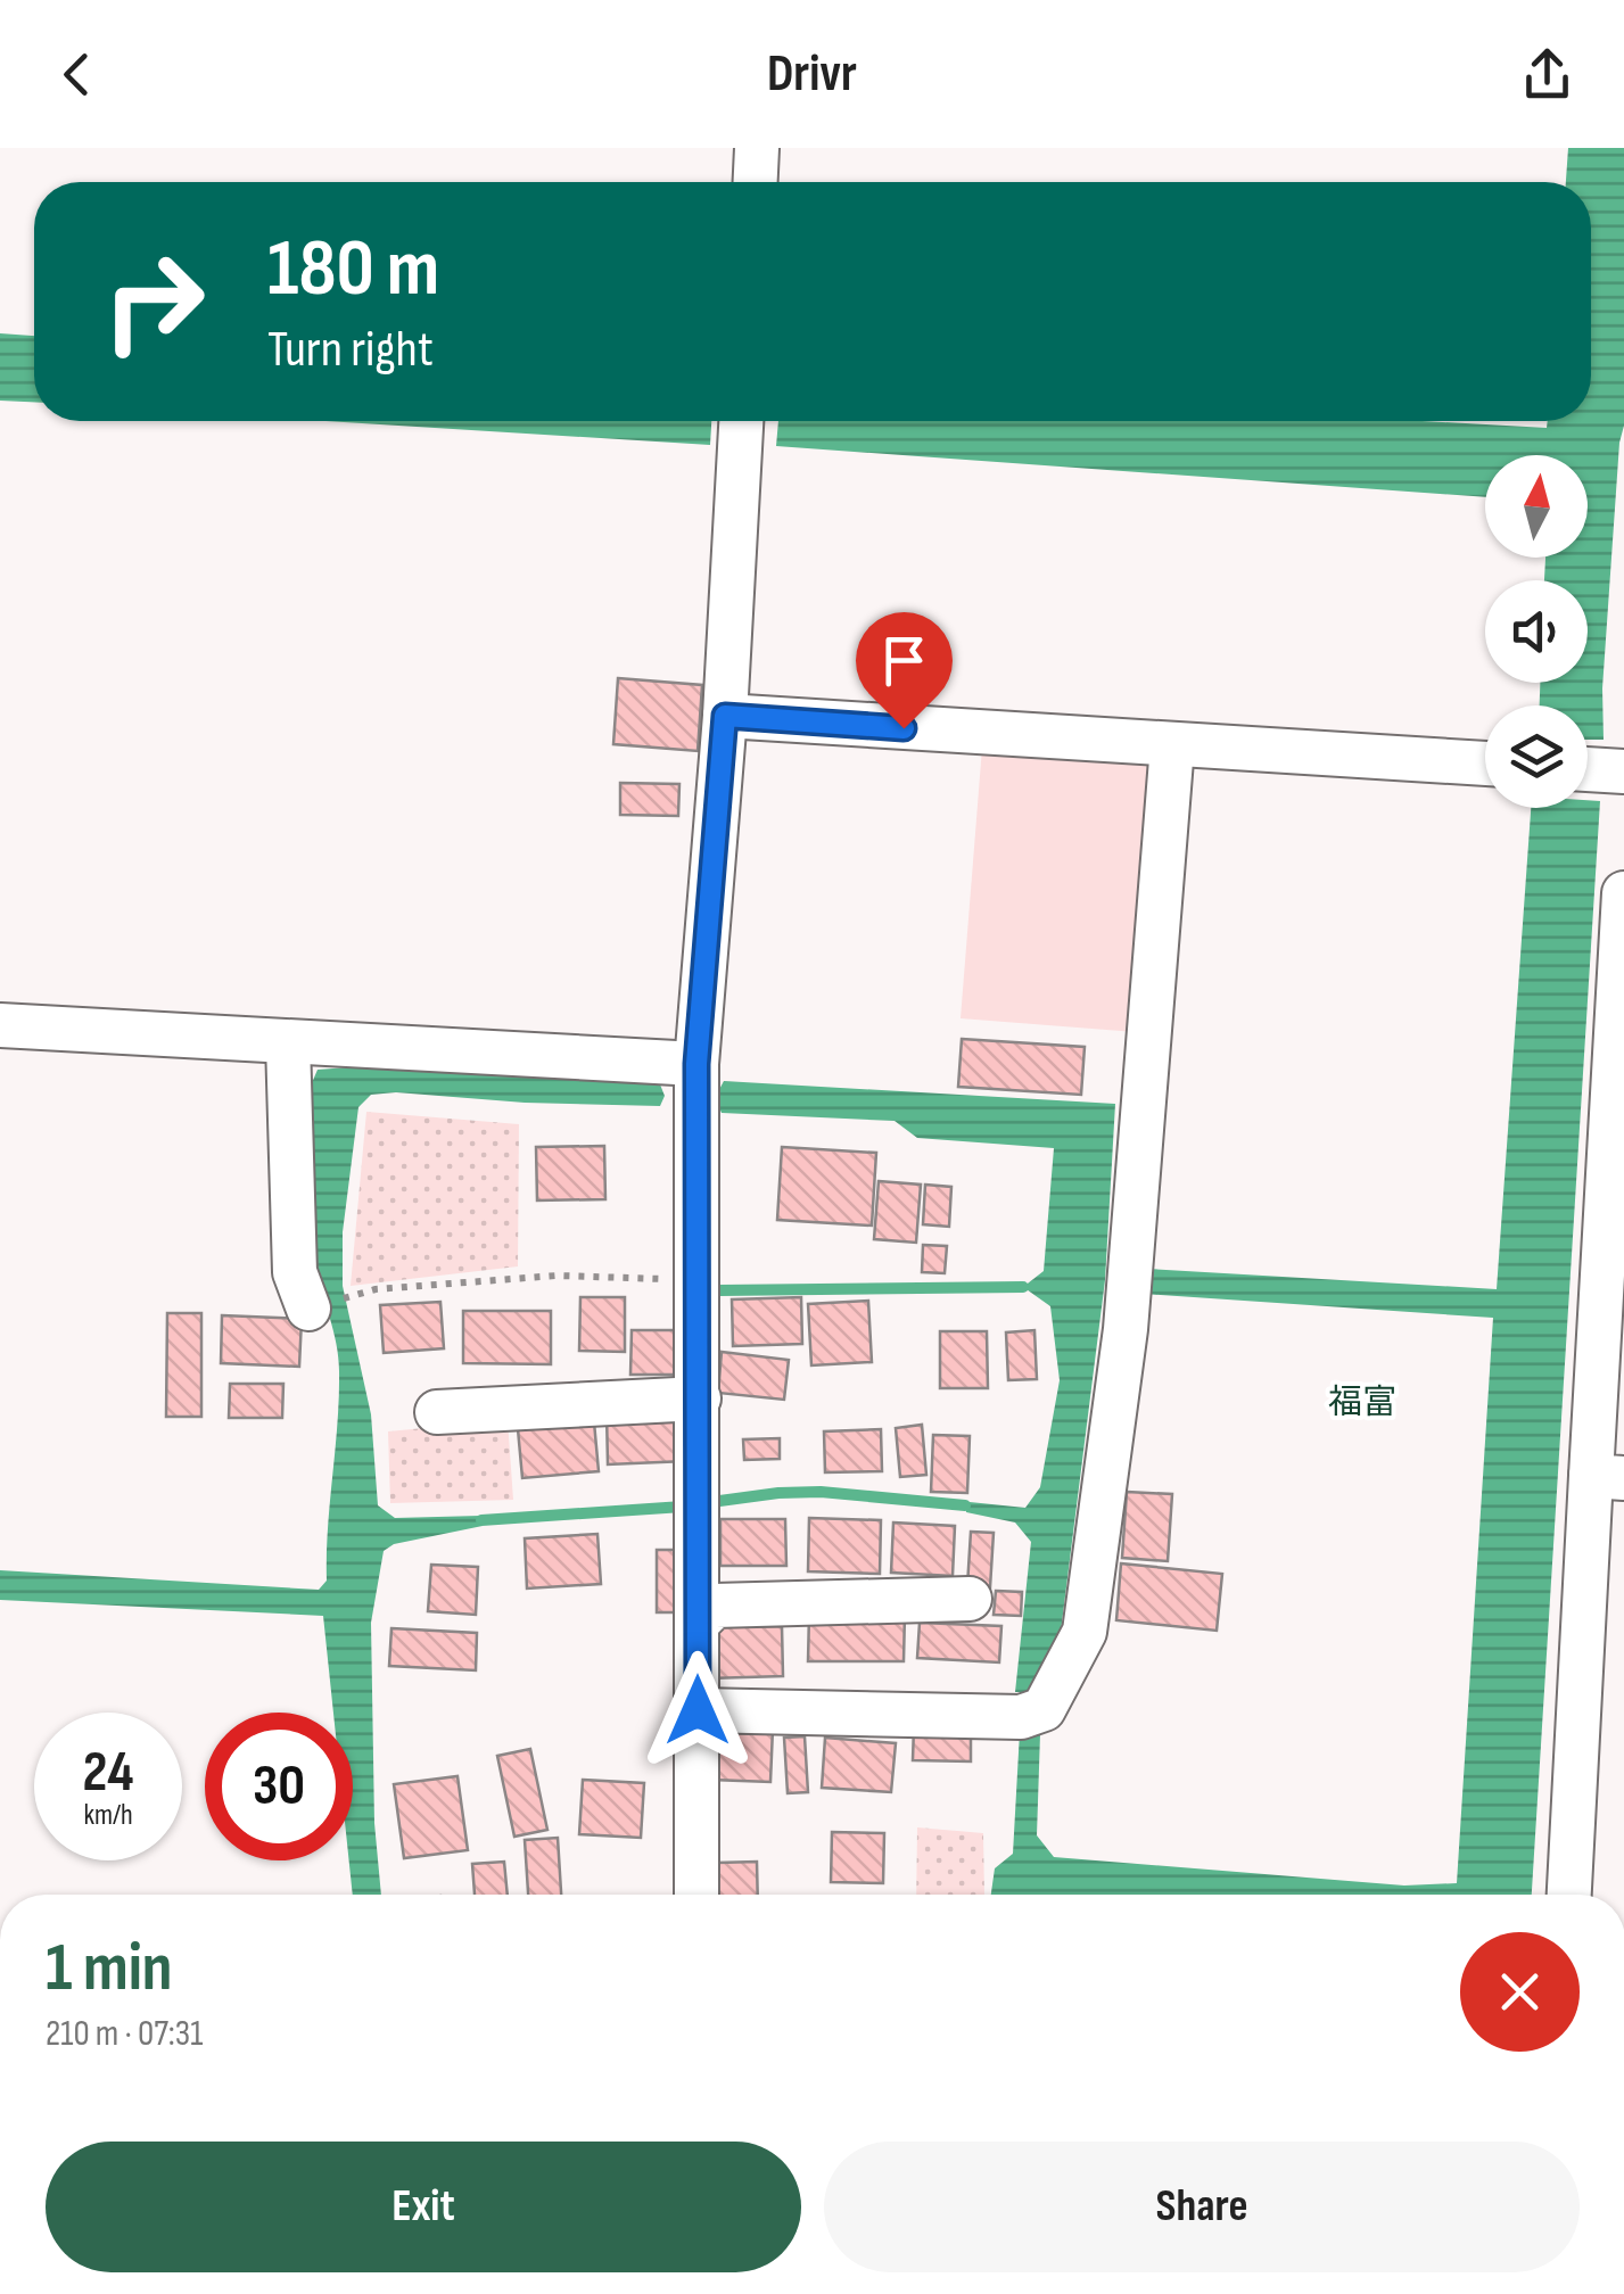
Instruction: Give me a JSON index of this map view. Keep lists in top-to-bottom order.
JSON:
{
  "districts": ["福富"],
  "north": "top",
  "page": {
    "header": "Drivr",
    "turn": ["180 m", "Turn right"],
    "speed": "24 km/h",
    "limit": "30",
    "heading": ["1 min", "210 m · 07:31"],
    "buttons": ["Exit", "Share"]
  }
}
